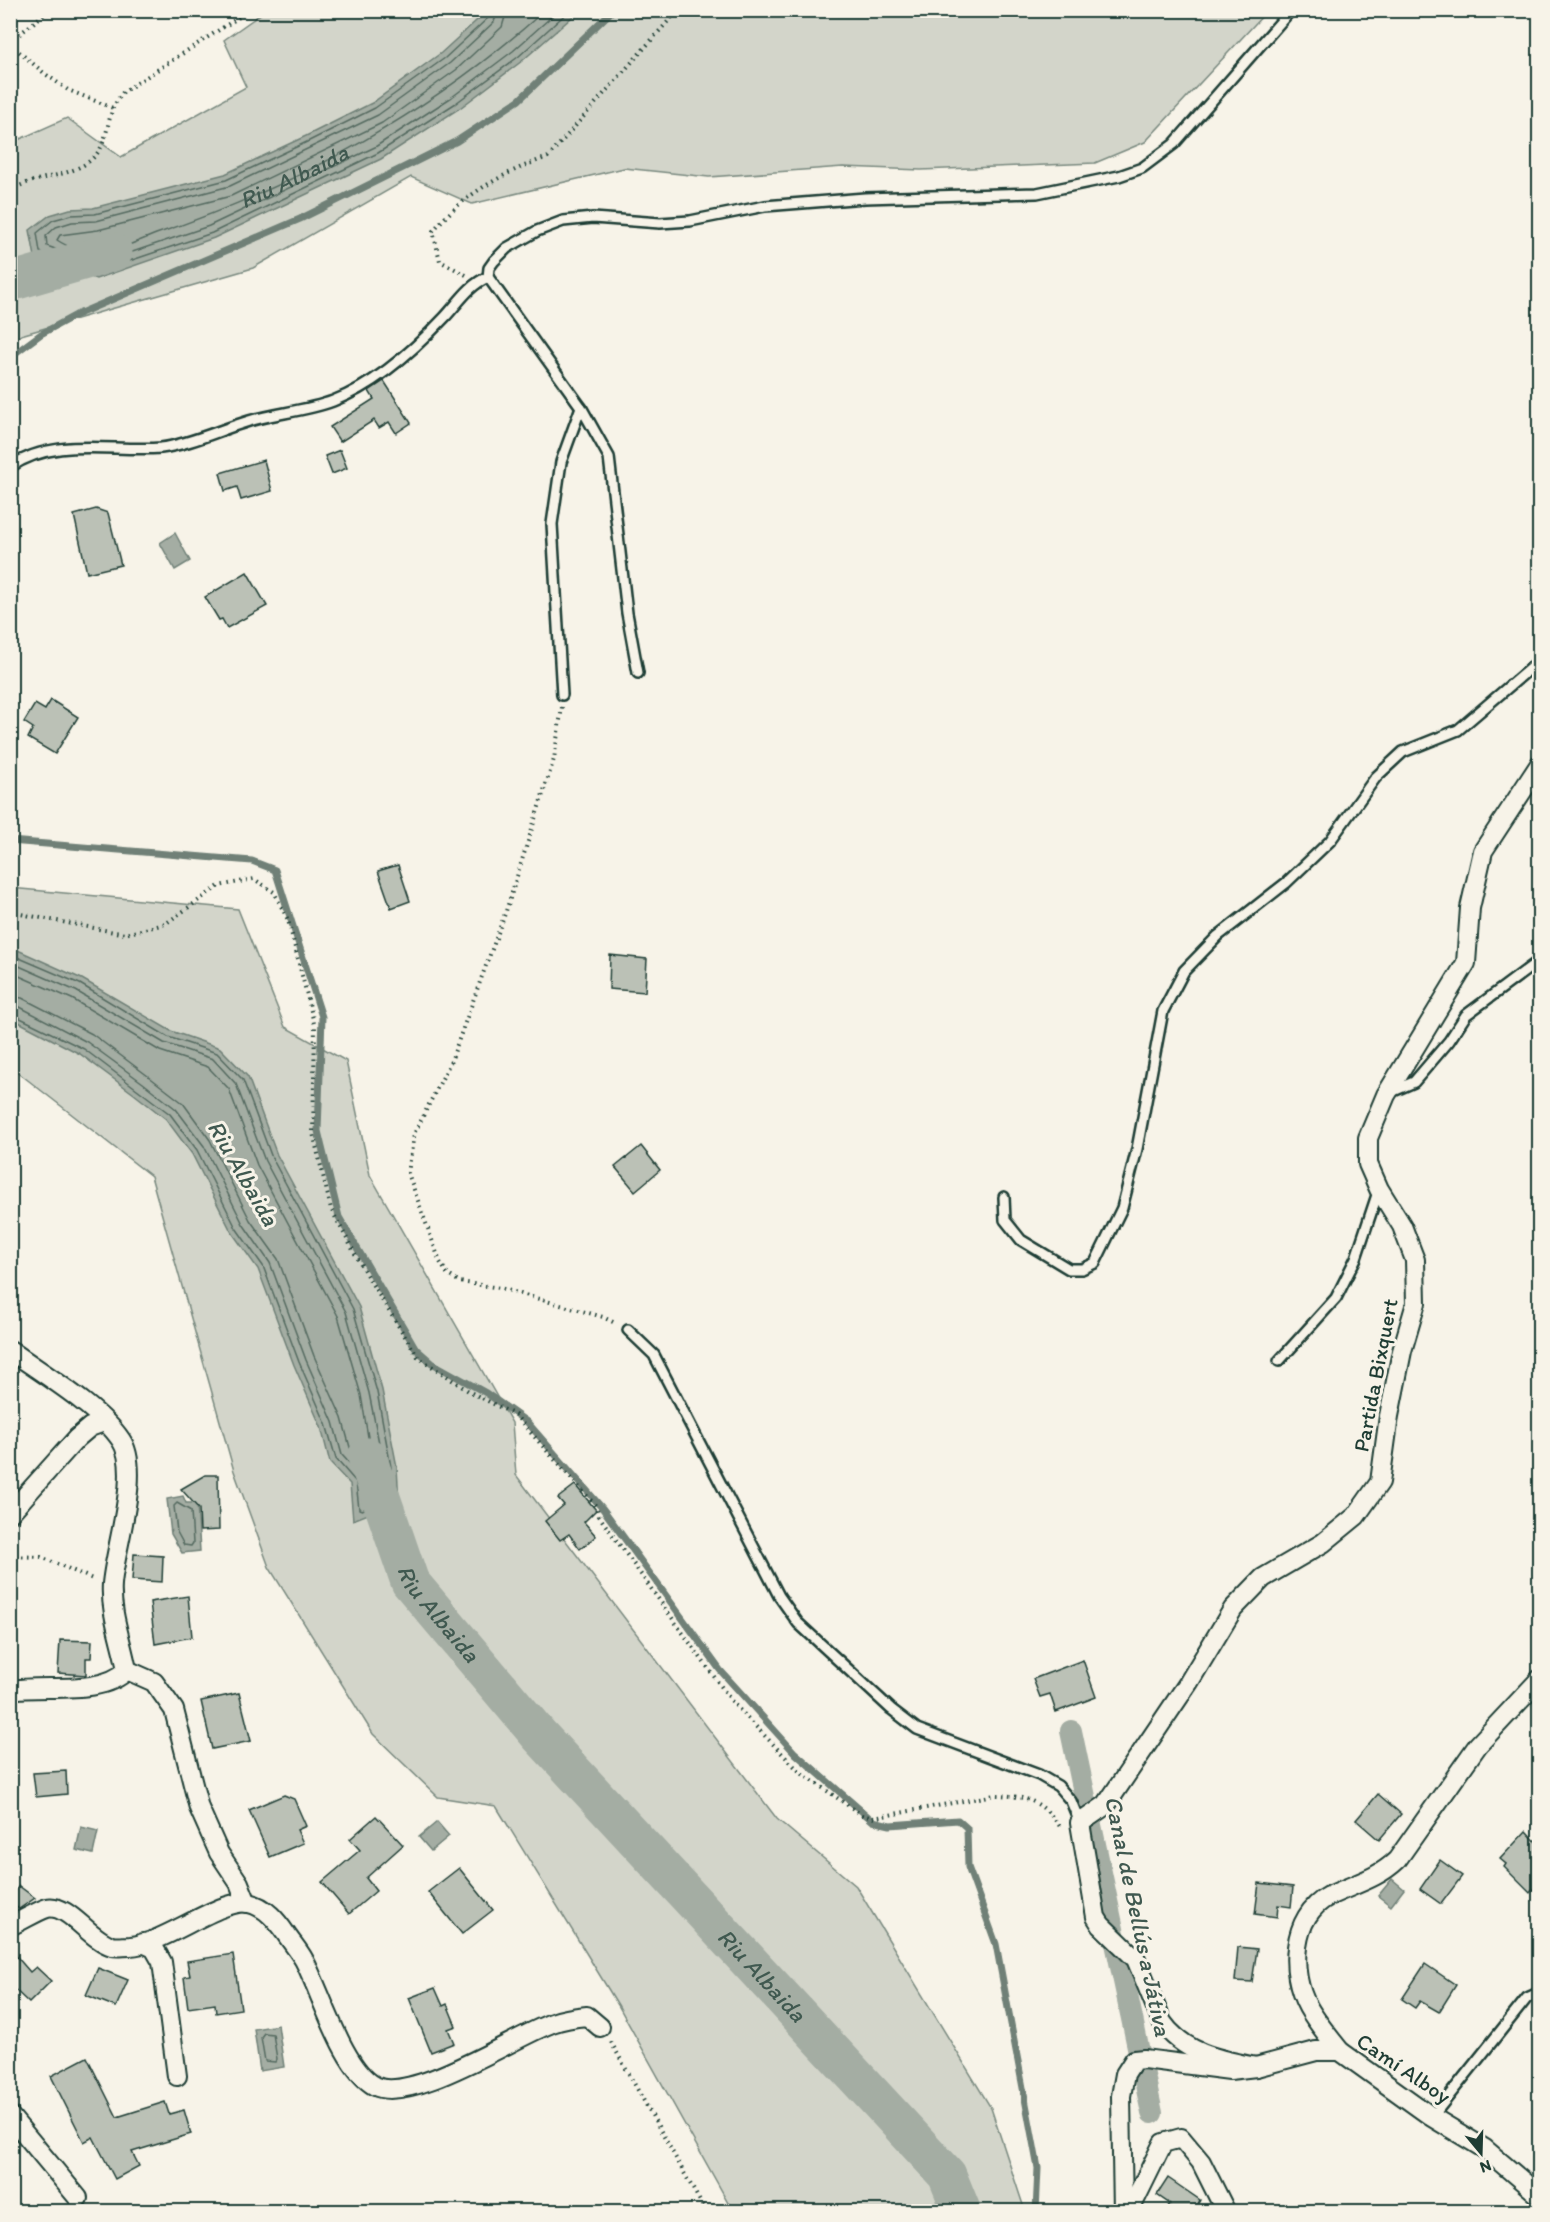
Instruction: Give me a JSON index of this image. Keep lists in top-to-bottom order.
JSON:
{
  "streets": {
    "street": ["Partida Bixquert", "Camí Alboy"]
  },
  "water": ["Riu Albaida", "Canal de Bellús a Játiva"],
  "north": "bottom"
}
